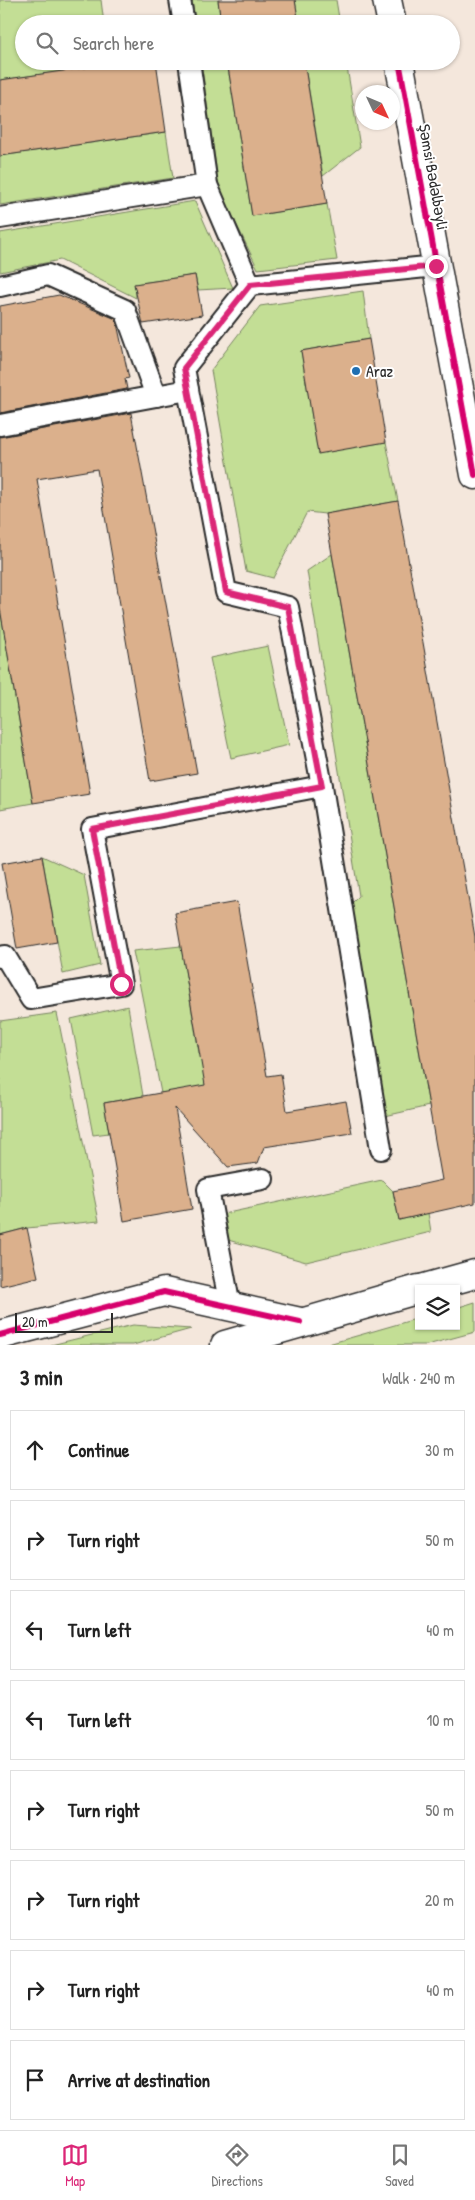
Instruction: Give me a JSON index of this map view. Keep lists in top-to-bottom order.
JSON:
{
  "streets": {
    "street": ["Şəmsi Bədəlbəyli"]
  },
  "places": ["Araz"],
  "scale_bar": "20 m",
  "north": "bottom right",
  "page": {
    "search": "Search here",
    "scale": "20 m",
    "heading": ["3 min", "Walk · 240 m"],
    "list": [
      ["Continue", "30 m"],
      ["Turn right", "50 m"],
      ["Turn left", "40 m"],
      ["Turn left", "10 m"],
      ["Turn right", "50 m"],
      ["Turn right", "20 m"],
      ["Turn right", "40 m"],
      "Arrive at destination"
    ],
    "nav": ["Map", "Directions", "Saved"]
  }
}
